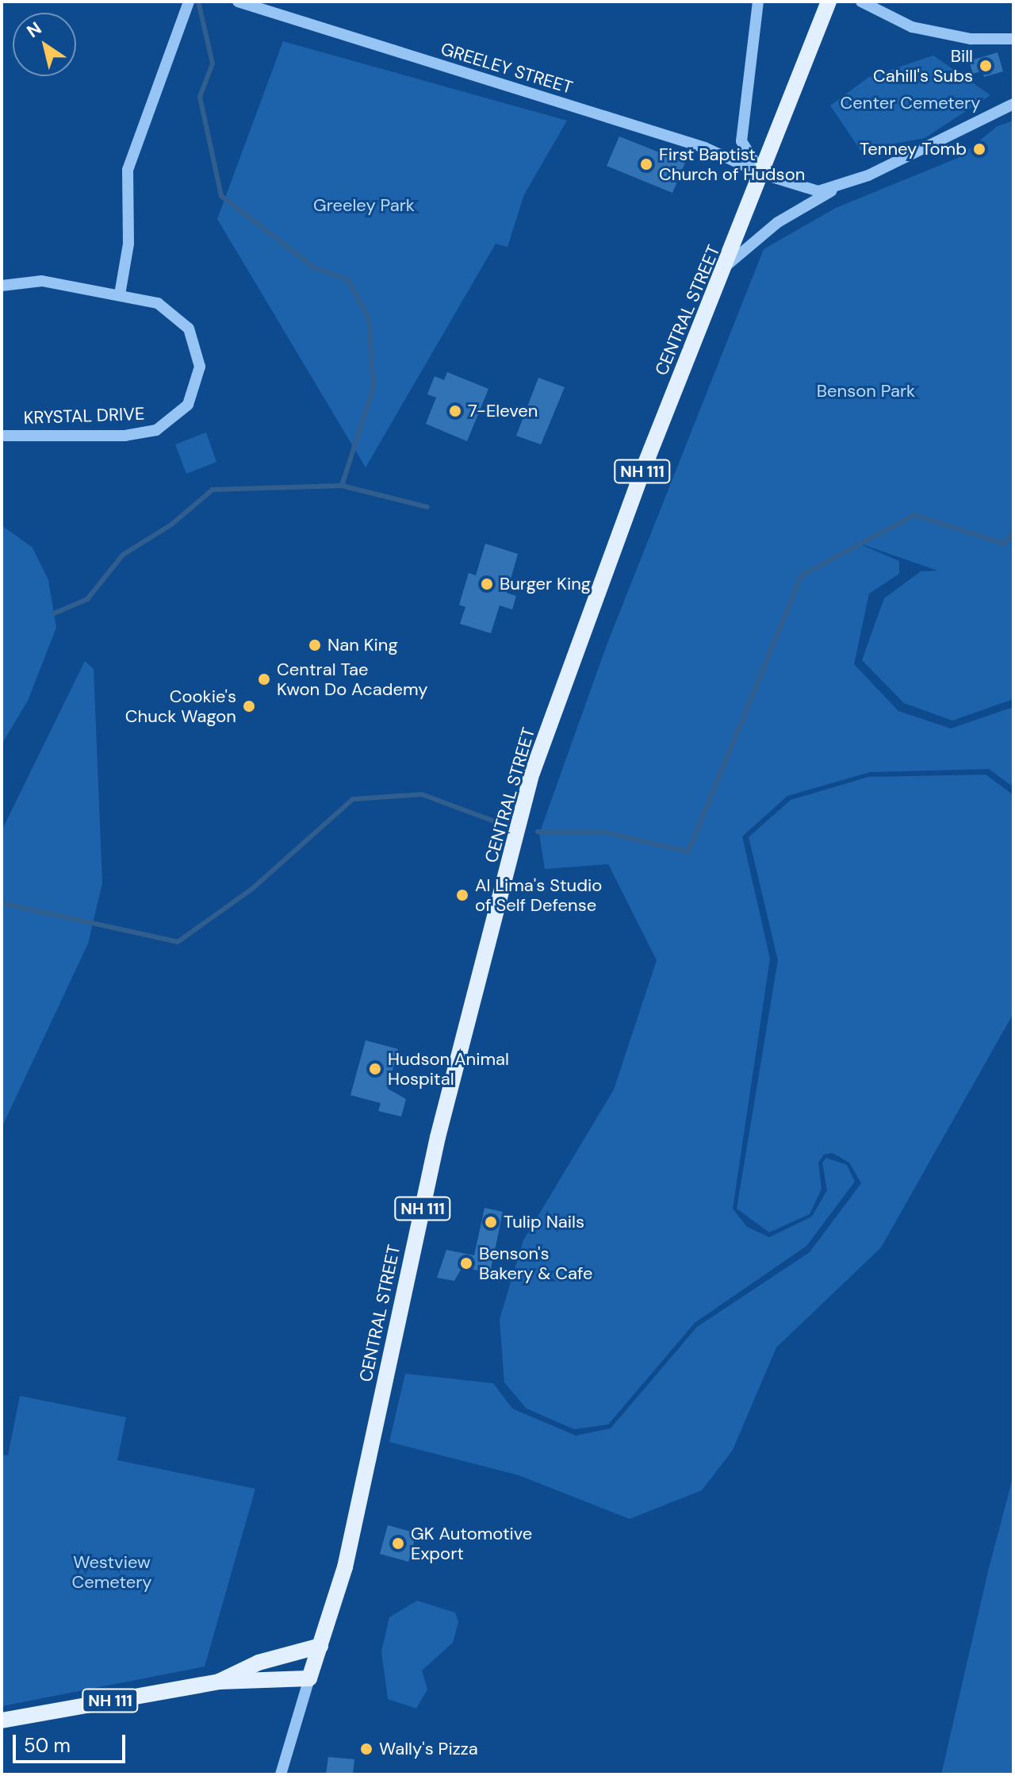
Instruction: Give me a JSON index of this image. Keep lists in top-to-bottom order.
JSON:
{
  "streets": {
    "main road": ["CENTRAL STREET", "NH 111"],
    "street": ["GREELEY STREET", "KRYSTAL DRIVE"]
  },
  "crossings": [
    ["GREELEY STREET", "CENTRAL STREET"],
    ["CENTRAL STREET", "NH 111"]
  ],
  "parks": [
    "Center Cemetery",
    "Greeley Park",
    "Benson Park",
    "Westview Cemetery"
  ],
  "places": [
    "Bill Cahill's Subs",
    "Tenney Tomb",
    "First Baptist Church of Hudson",
    "7-Eleven",
    "Burger King",
    "Nan King",
    "Central Tae Kwon Do Academy",
    "Cookie's Chuck Wagon",
    "Al Lima's Studio of Self Defense",
    "Hudson Animal Hospital",
    "Tulip Nails",
    "Benson's Bakery & Cafe",
    "GK Automotive Export",
    "Wally's Pizza"
  ],
  "scale_bar": "50 m",
  "north": "top left"
}
